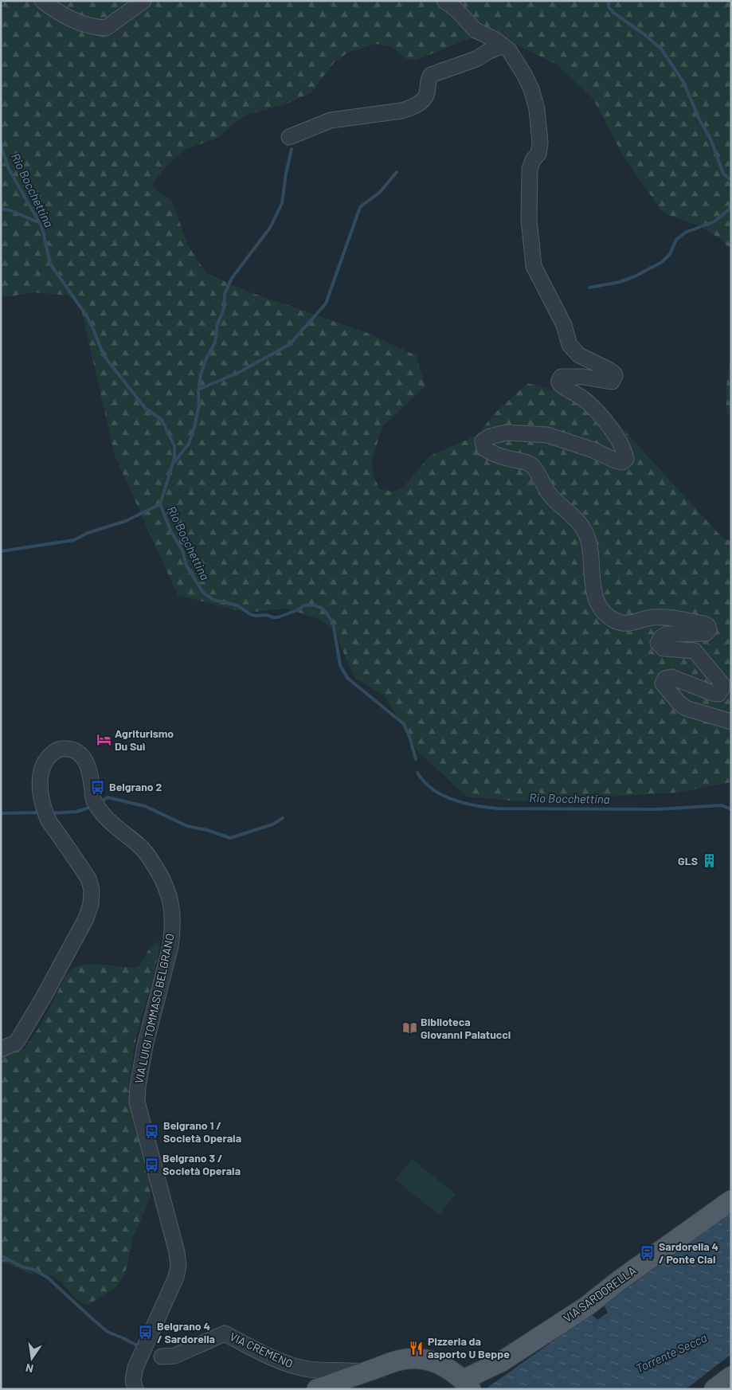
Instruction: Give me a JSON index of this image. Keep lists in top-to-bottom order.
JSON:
{
  "streets": {
    "main road": ["VIA SARDORELLA"],
    "street": ["VIA LUIGI TOMMASO BELGRANO", "VIA CREMENO"]
  },
  "crossings": [
    ["VIA SARDORELLA", "VIA CREMENO"]
  ],
  "water": ["Rio Bocchettina", "Torrente Secca"],
  "places": {
    "hotel": ["Agriturismo Du Suì"],
    "bus stop": [
      "Belgrano 2",
      "Belgrano 1 / Società Operaia",
      "Belgrano 3 / Società Operaia",
      "Sardorella 4 / Ponte Ciai",
      "Belgrano 4 / Sardorella"
    ],
    "building": ["GLS"],
    "library": ["Biblioteca Giovanni Palatucci"],
    "restaurant": ["Pizzeria da asporto U Beppe"]
  },
  "north": "bottom"
}
